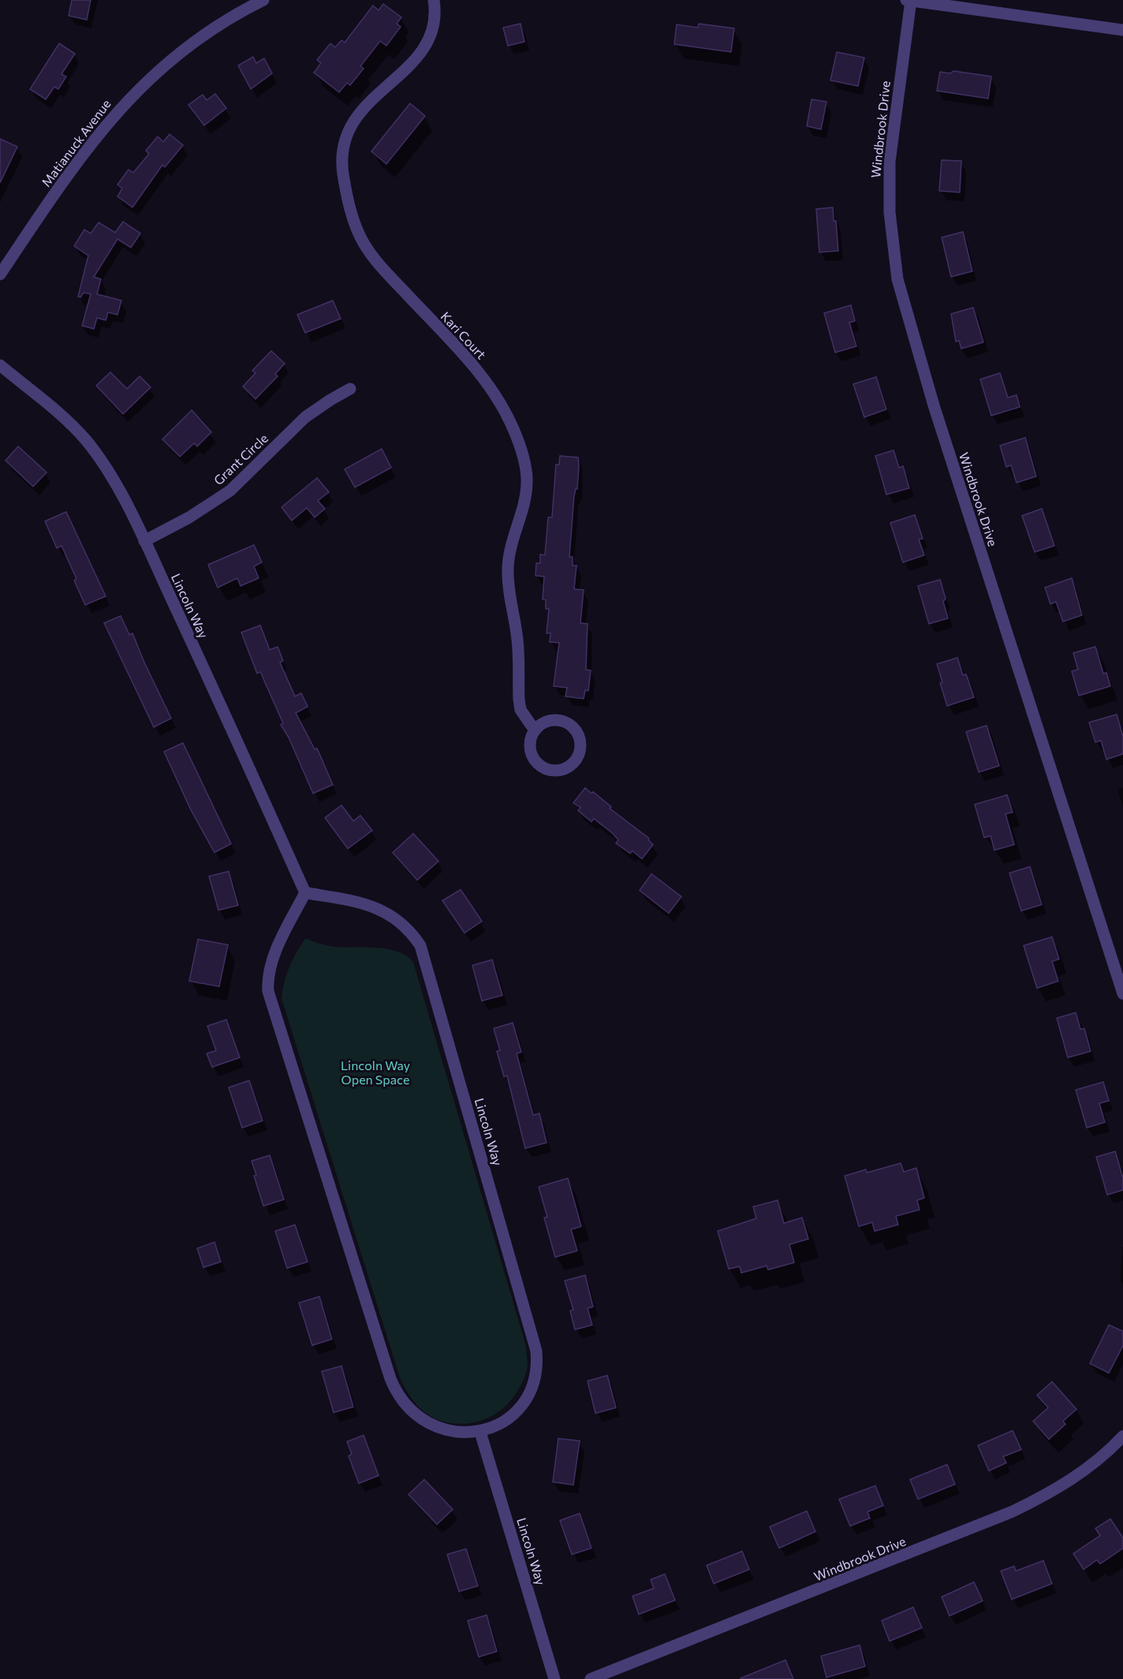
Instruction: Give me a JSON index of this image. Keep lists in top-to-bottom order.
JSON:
{
  "streets": {
    "street": [
      "Windbrook Drive",
      "Matianuck Avenue",
      "Kari Court",
      "Grant Circle",
      "Lincoln Way"
    ]
  },
  "crossings": [
    ["Grant Circle", "Lincoln Way"]
  ],
  "parks": ["Lincoln Way Open Space"]
}
